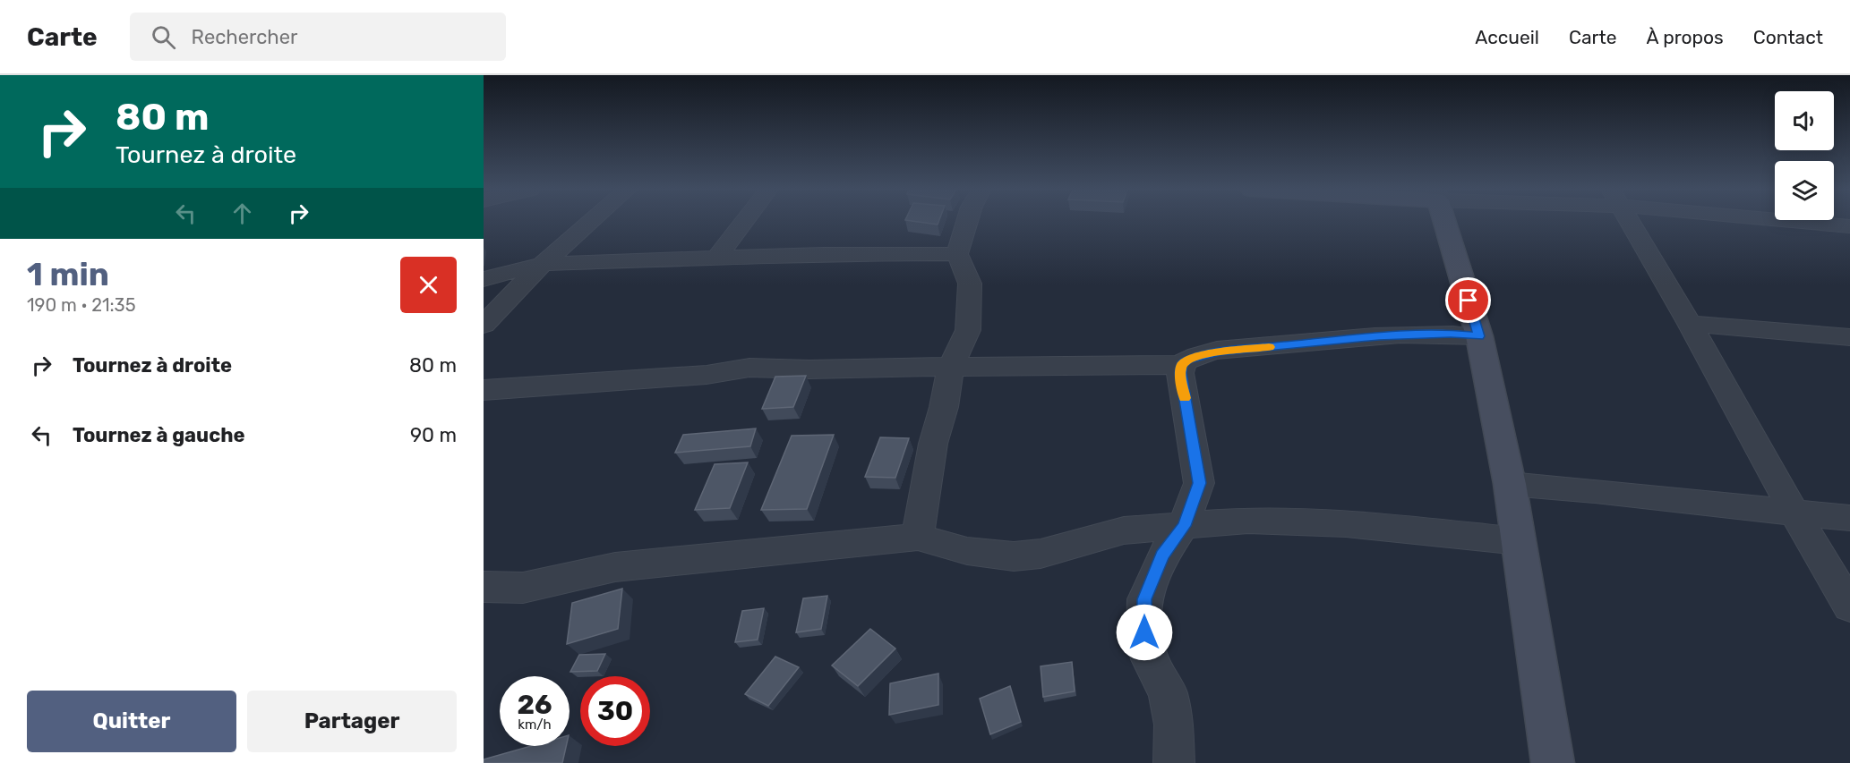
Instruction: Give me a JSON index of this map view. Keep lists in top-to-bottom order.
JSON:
{
  "page": {
    "header": "Carte",
    "search": "Rechercher",
    "nav": [
      "Accueil",
      "Carte",
      "À propos",
      "Contact"
    ],
    "turn": ["80 m", "Tournez à droite"],
    "heading": ["1 min", "190 m · 21:35"],
    "list": [
      {
        "name": "Tournez à droite",
        "value": "80 m"
      },
      {
        "name": "Tournez à gauche",
        "value": "90 m"
      }
    ],
    "speed": "26 km/h",
    "limit": "30",
    "buttons": ["Quitter", "Partager"]
  }
}
